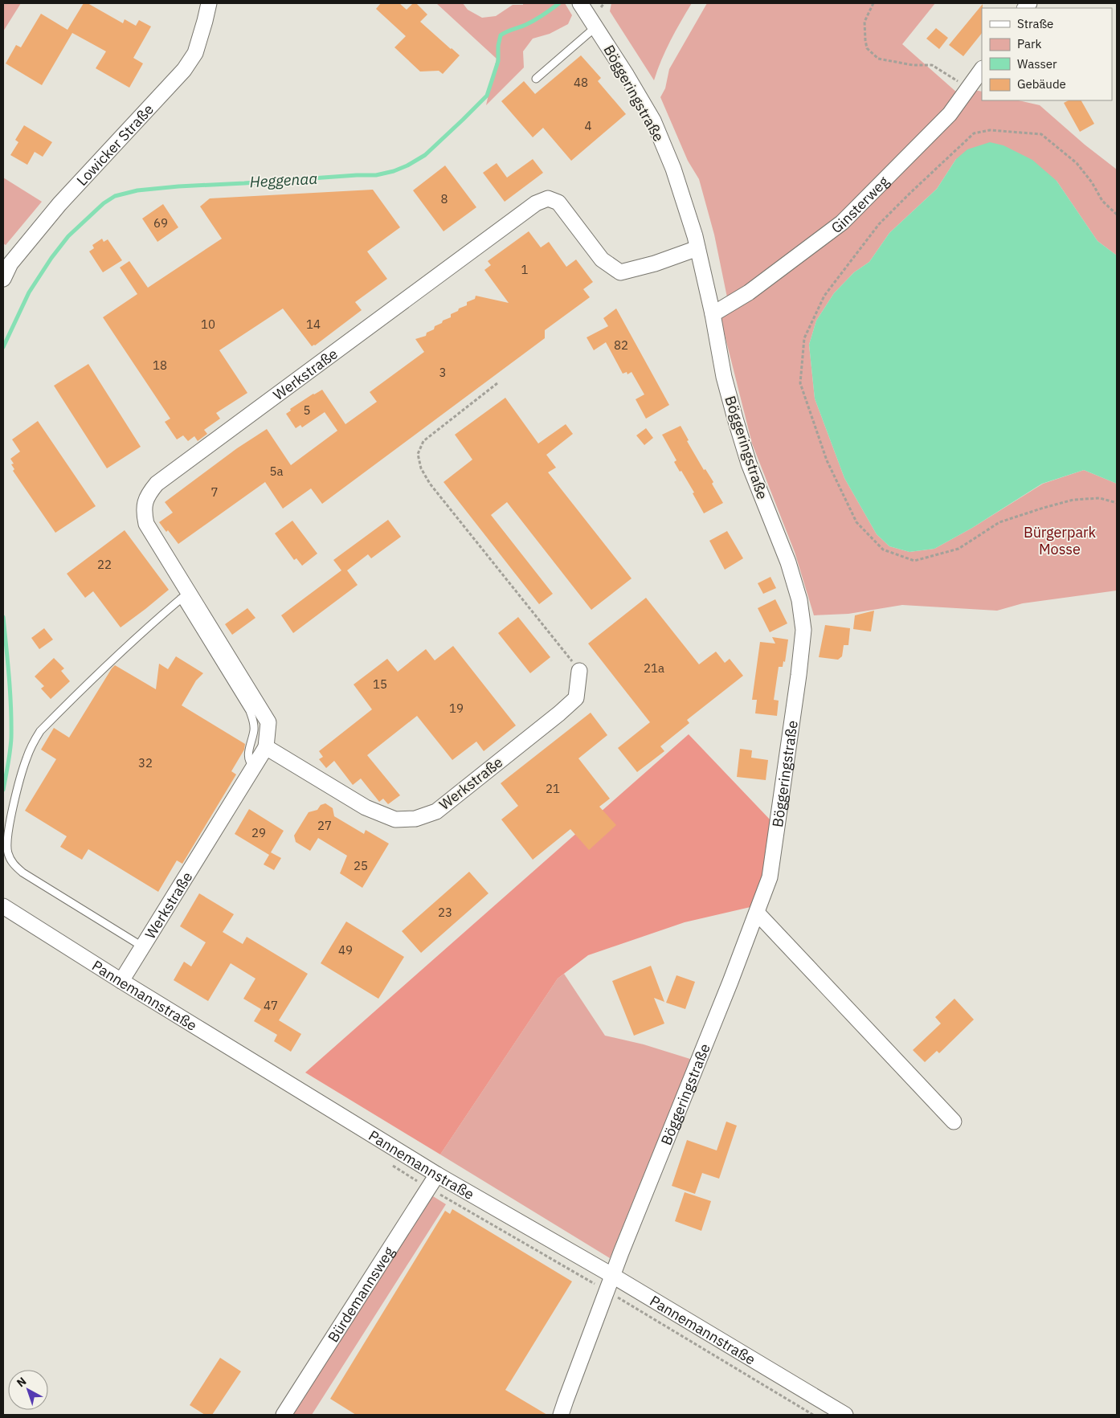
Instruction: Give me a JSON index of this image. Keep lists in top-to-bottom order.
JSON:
{
  "streets": {
    "street": [
      "Böggeringstraße",
      "Lowicker Straße",
      "Ginsterweg",
      "Werkstraße",
      "Pannemannstraße",
      "Bürdemannsweg"
    ]
  },
  "crossings": [
    ["Böggeringstraße", "Ginsterweg"],
    ["Böggeringstraße", "Werkstraße"],
    ["Böggeringstraße", "Pannemannstraße"],
    ["Werkstraße", "Pannemannstraße"],
    ["Pannemannstraße", "Bürdemannsweg"]
  ],
  "water": ["Heggenaa"],
  "parks": ["Bürgerpark Mosse"],
  "house_numbers": [
    "48",
    "4",
    "8",
    "69",
    "1",
    "10",
    "14",
    "82",
    "18",
    "3",
    "5",
    "5a",
    "7",
    "22",
    "21a",
    "15",
    "19",
    "32",
    "21",
    "27",
    "29",
    "25",
    "23",
    "49",
    "47"
  ],
  "legend": [
    "Straße",
    "Park",
    "Wasser",
    "Gebäude"
  ],
  "north": "top left"
}
